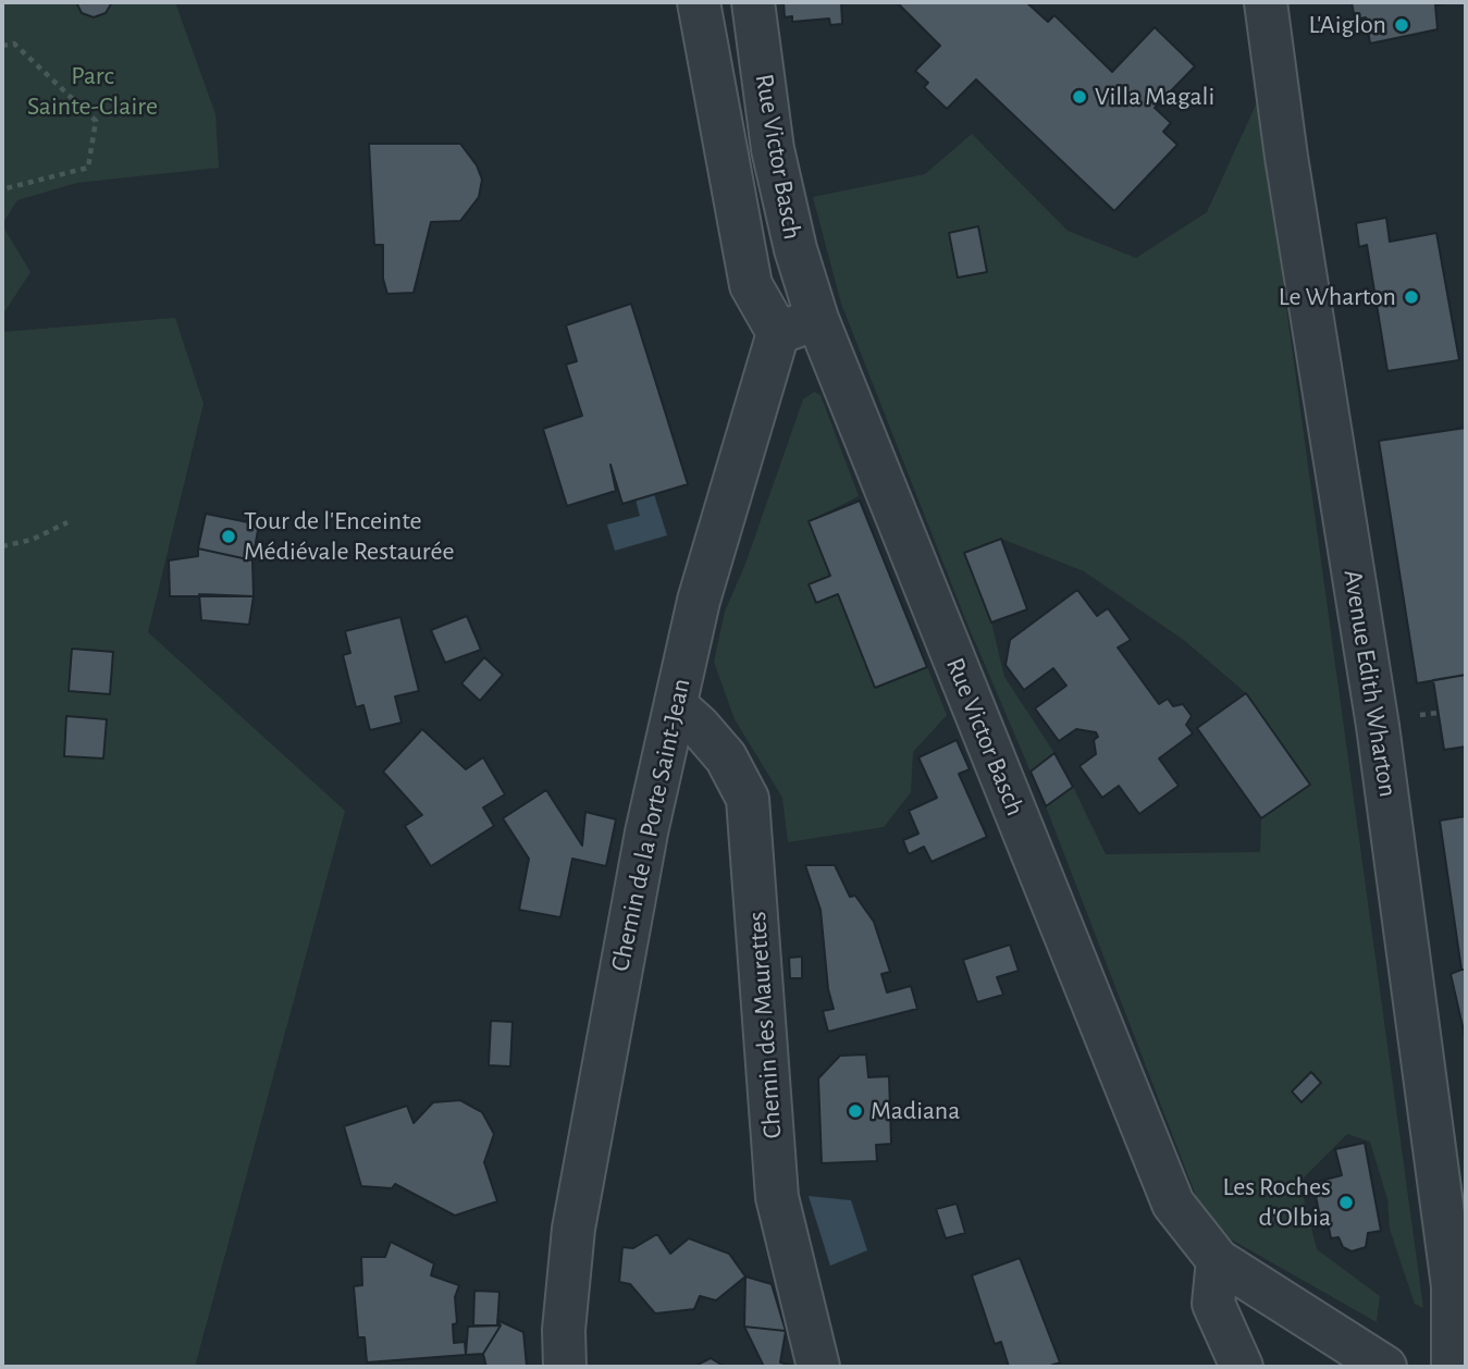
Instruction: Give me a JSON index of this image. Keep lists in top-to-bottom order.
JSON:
{
  "streets": {
    "street": [
      "Rue Victor Basch",
      "Avenue Edith Wharton",
      "Chemin de la Porte Saint-Jean",
      "Chemin des Maurettes"
    ]
  },
  "crossings": [
    ["Chemin de la Porte Saint-Jean", "Chemin des Maurettes"]
  ],
  "parks": ["Parc Sainte-Claire"],
  "places": [
    "L'Aiglon",
    "Villa Magali",
    "Le Wharton",
    "Tour de l'Enceinte Médiévale Restaurée",
    "Madiana",
    "Les Roches d'Olbia"
  ]
}
